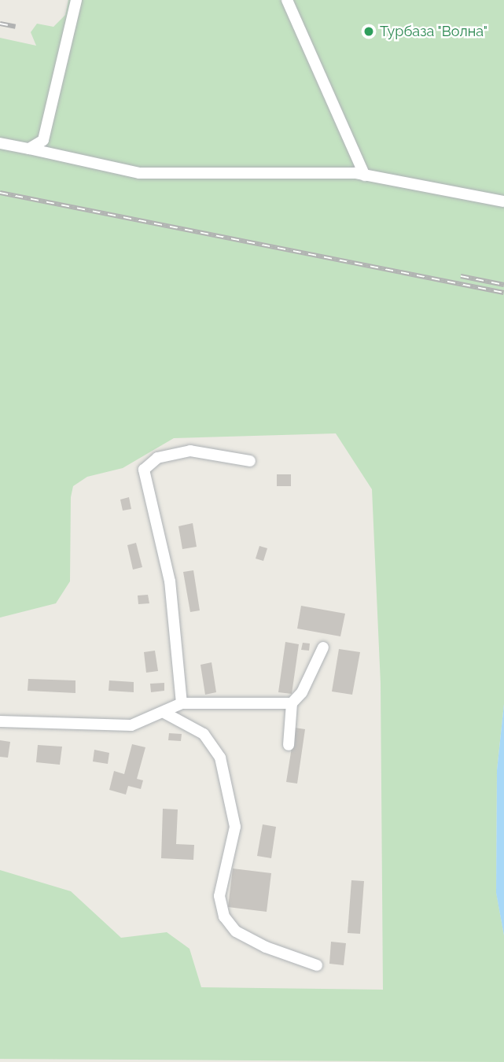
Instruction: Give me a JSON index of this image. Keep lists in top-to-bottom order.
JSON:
{
  "places": ["Турбаза \"Волна\""]
}
